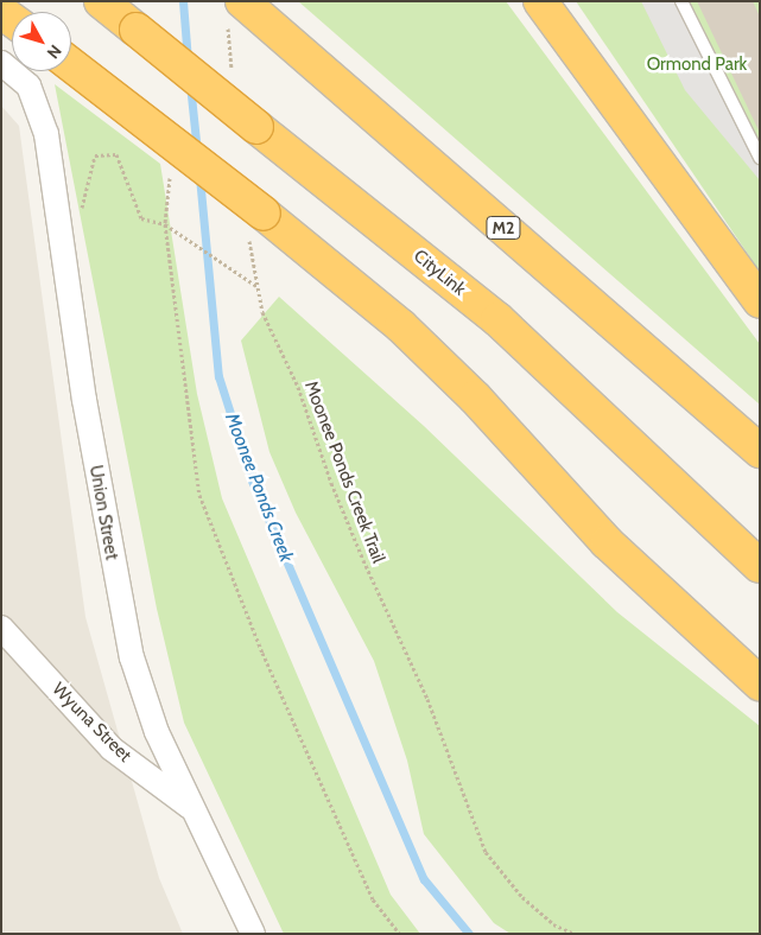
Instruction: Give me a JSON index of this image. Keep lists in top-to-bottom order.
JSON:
{
  "streets": {
    "highway": ["M2", "CityLink"],
    "street": ["Union Street", "Wyuna Street"],
    "path": ["Moonee Ponds Creek Trail"]
  },
  "crossings": [
    ["Union Street", "Wyuna Street"]
  ],
  "water": ["Moonee Ponds Creek"],
  "parks": ["Ormond Park"],
  "north": "bottom right"
}
